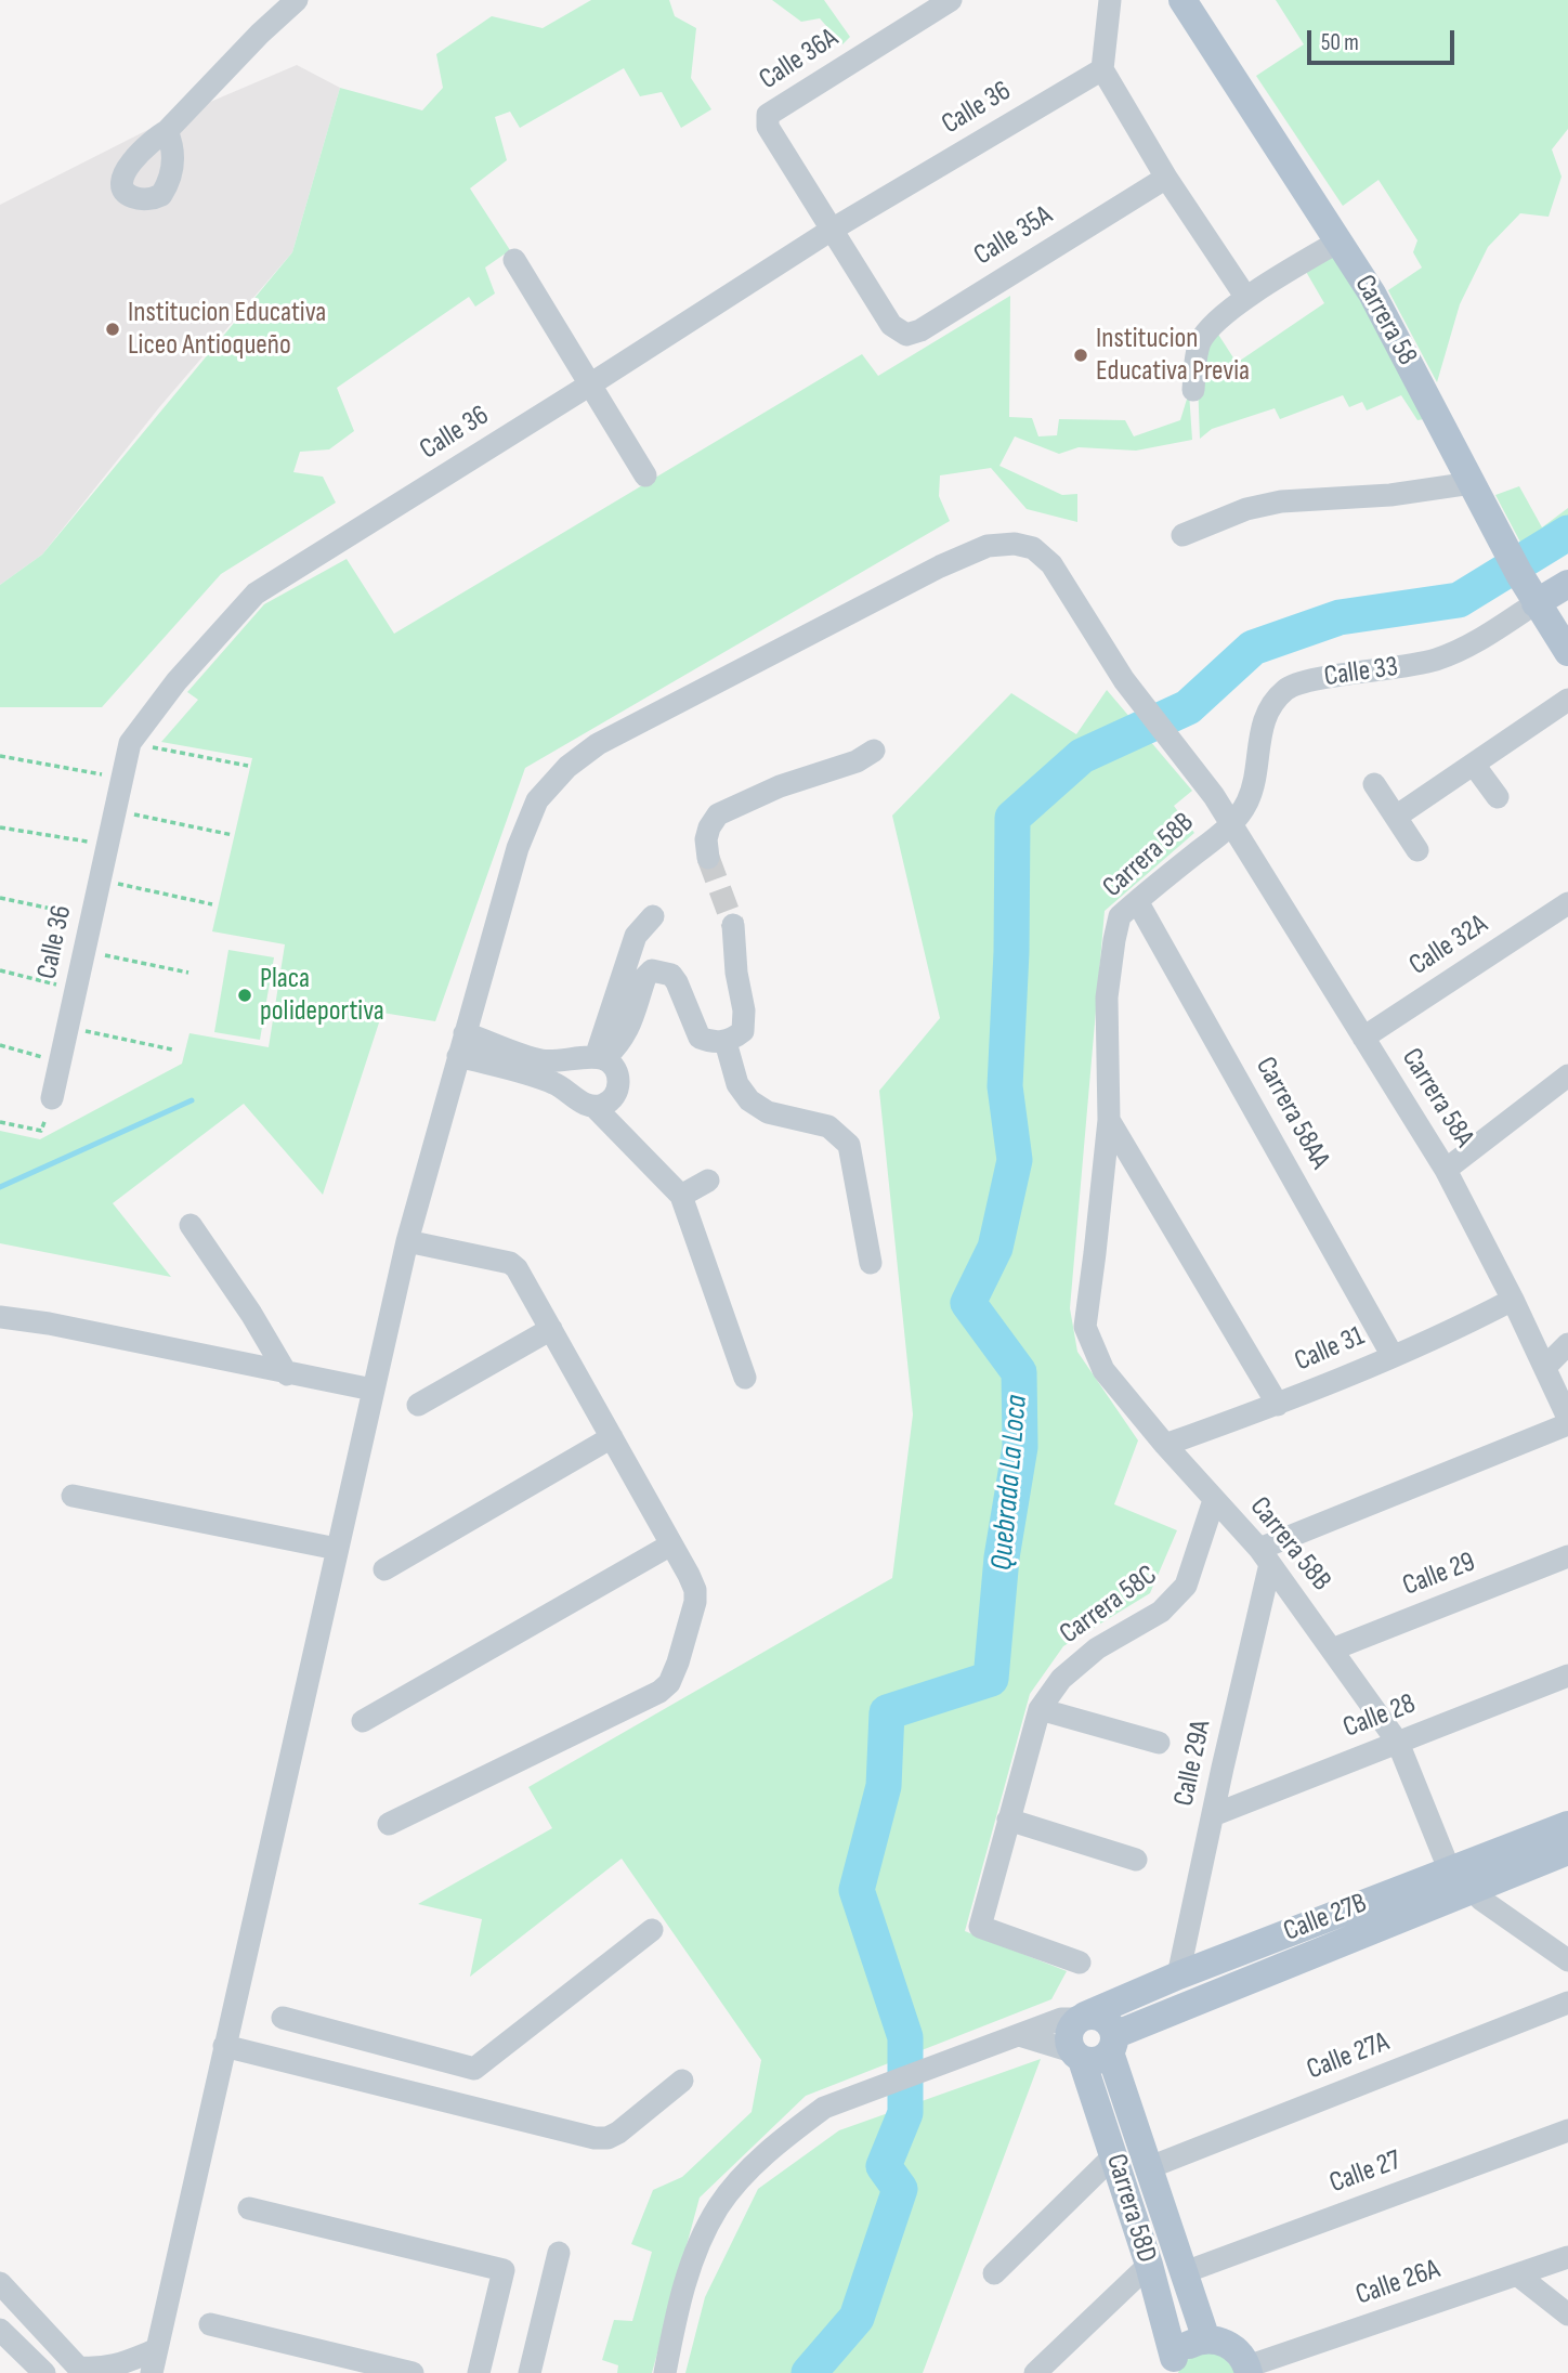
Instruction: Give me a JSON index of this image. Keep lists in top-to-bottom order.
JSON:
{
  "streets": {
    "main road": [
      "Carrera 58",
      "Calle 33",
      "Calle 27B",
      "Carrera 58D"
    ],
    "street": [
      "Calle 36A",
      "Calle 36",
      "Calle 35A",
      "Carrera 58B",
      "Calle 32A",
      "Carrera 58A",
      "Carrera 58AA",
      "Calle 31",
      "Calle 29",
      "Carrera 58C",
      "Calle 28",
      "Calle 29A",
      "Calle 27A",
      "Calle 27",
      "Calle 26A"
    ]
  },
  "crossings": [
    ["Calle 36A", "Calle 36"],
    ["Calle 36A", "Calle 35A"],
    ["Calle 36", "Calle 35A"],
    ["Carrera 58", "Calle 33"],
    ["Calle 33", "Carrera 58B"],
    ["Calle 33", "Carrera 58A"],
    ["Carrera 58B", "Carrera 58A"],
    ["Carrera 58B", "Carrera 58AA"],
    ["Carrera 58B", "Calle 31"],
    ["Carrera 58B", "Calle 29"],
    ["Carrera 58B", "Carrera 58C"],
    ["Carrera 58B", "Calle 28"],
    ["Carrera 58B", "Calle 29A"],
    ["Carrera 58B", "Calle 27B"],
    ["Calle 32A", "Carrera 58A"],
    ["Carrera 58A", "Calle 31"],
    ["Carrera 58AA", "Calle 31"],
    ["Calle 28", "Calle 29A"],
    ["Calle 29A", "Calle 27B"],
    ["Calle 27B", "Carrera 58D"],
    ["Calle 27A", "Carrera 58D"],
    ["Calle 27", "Carrera 58D"]
  ],
  "water": ["Quebrada La Loca"],
  "places": ["Institucion Educativa Liceo Antioqueño", "Institucion Educativa Previa", "Placa polideportiva"],
  "scale_bar": "50 m"
}
